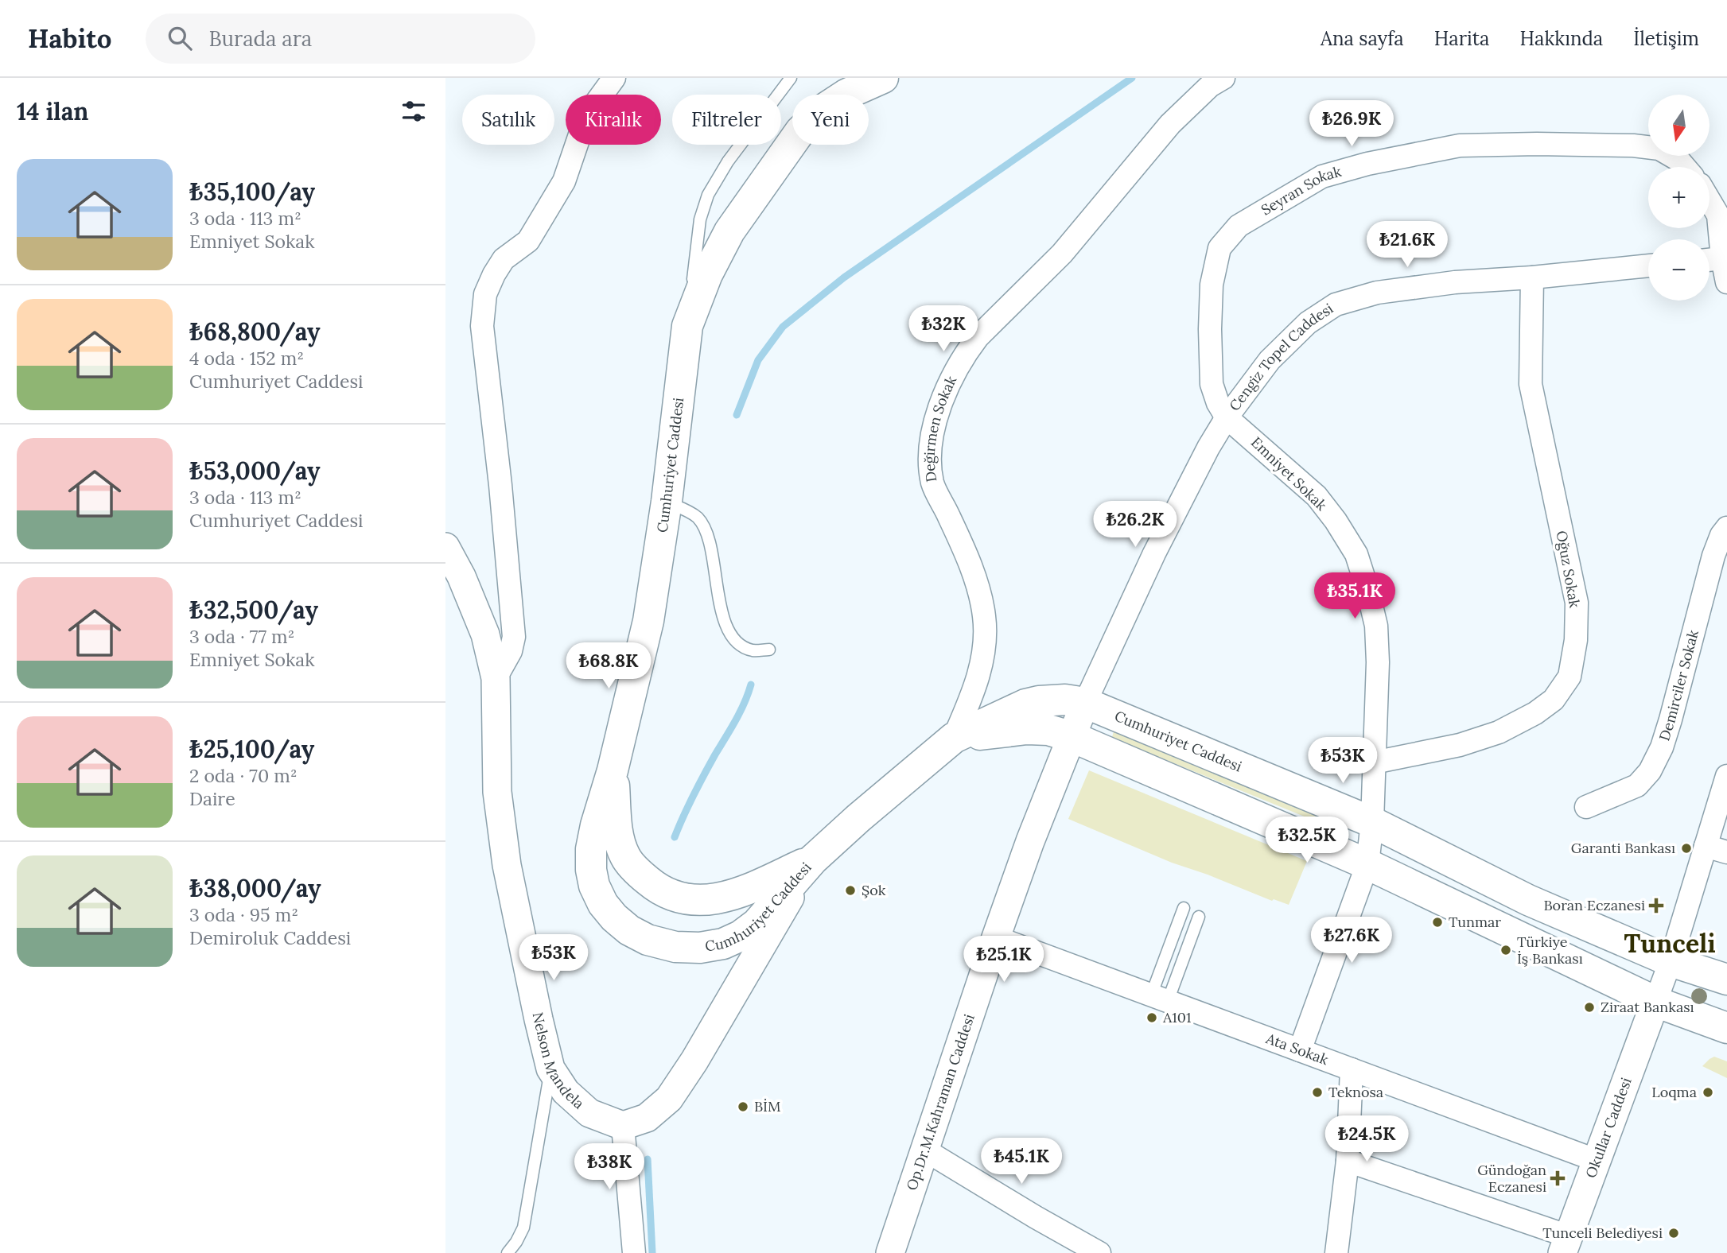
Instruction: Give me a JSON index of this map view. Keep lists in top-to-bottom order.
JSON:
{
  "streets": {
    "main road": ["Cumhuriyet Caddesi"],
    "street": [
      "Seyran Sokak",
      "Cengiz Topel Caddesi",
      "Değirmen Sokak",
      "Emniyet Sokak",
      "Oğuz Sokak",
      "Demirciler Sokak",
      "Ata Sokak",
      "Nelson Mandela",
      "Op.Dr.M.Kahraman Caddesi",
      "Okullar Caddesi"
    ]
  },
  "crossings": [
    ["Seyran Sokak", "Cengiz Topel Caddesi"],
    ["Seyran Sokak", "Emniyet Sokak"],
    ["Cengiz Topel Caddesi", "Cumhuriyet Caddesi"],
    ["Cengiz Topel Caddesi", "Emniyet Sokak"],
    ["Cengiz Topel Caddesi", "Oğuz Sokak"],
    ["Cengiz Topel Caddesi", "Op.Dr.M.Kahraman Caddesi"],
    ["Değirmen Sokak", "Cumhuriyet Caddesi"],
    ["Cumhuriyet Caddesi", "Emniyet Sokak"],
    ["Cumhuriyet Caddesi", "Op.Dr.M.Kahraman Caddesi"],
    ["Emniyet Sokak", "Oğuz Sokak"],
    ["Emniyet Sokak", "Ata Sokak"],
    ["Ata Sokak", "Op.Dr.M.Kahraman Caddesi"],
    ["Ata Sokak", "Okullar Caddesi"]
  ],
  "districts": ["Tunceli"],
  "places": {
    "other": [
      "Garanti Bankası",
      "Şok",
      "Tunmar",
      "Türkiye İş Bankası",
      "Ziraat Bankası",
      "A101",
      "Teknosa",
      "Loqma",
      "BİM",
      "Tunceli Belediyesi"
    ],
    "health": ["Boran Eczanesi", "Gündoğan Eczanesi"]
  },
  "north": "bottom",
  "page": {
    "header": "Habito",
    "search": "Burada ara",
    "nav": [
      "Ana sayfa",
      "Harita",
      "Hakkında",
      "İletişim"
    ],
    "heading": "14 ilan",
    "map_buttons": ["+", "−"],
    "chip": [
      "Satılık",
      "Kiralık",
      "Filtreler",
      "Yeni"
    ],
    "price": [
      "₺26.9K",
      "₺21.6K",
      "₺32K",
      "₺26.2K",
      "₺35.1K",
      "₺68.8K",
      "₺53K",
      "₺32.5K",
      "₺27.6K",
      "₺53K",
      "₺25.1K",
      "₺24.5K",
      "₺45.1K",
      "₺38K"
    ],
    "list": [
      {
        "name": "₺35,100/ay",
        "note": "3 oda · 113 m² · Emniyet Sokak"
      },
      {
        "name": "₺68,800/ay",
        "note": "4 oda · 152 m² · Cumhuriyet Caddesi"
      },
      {
        "name": "₺53,000/ay",
        "note": "3 oda · 113 m² · Cumhuriyet Caddesi"
      },
      {
        "name": "₺32,500/ay",
        "note": "3 oda · 77 m² · Emniyet Sokak"
      },
      {
        "name": "₺25,100/ay",
        "note": "2 oda · 70 m² · Daire"
      },
      {
        "name": "₺38,000/ay",
        "note": "3 oda · 95 m² · Demiroluk Caddesi"
      }
    ]
  }
}
